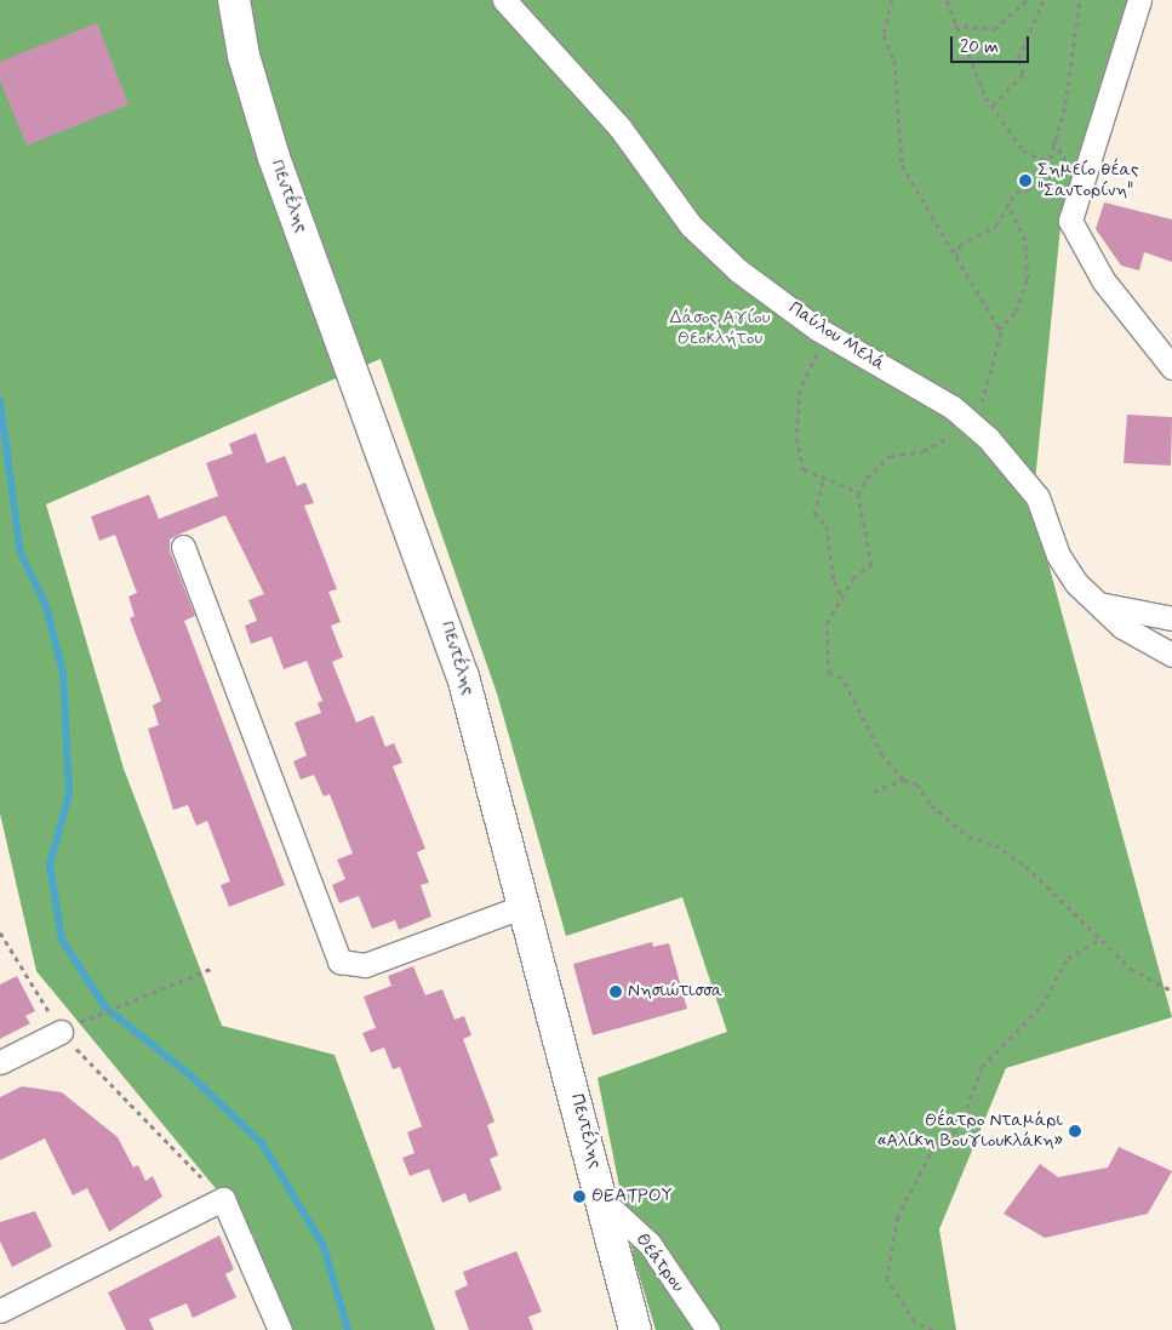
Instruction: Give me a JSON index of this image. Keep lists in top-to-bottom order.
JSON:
{
  "streets": {
    "main road": ["Πεντέλης"],
    "street": ["Παύλου Μελά", "Θεάτρου"]
  },
  "crossings": [
    ["Πεντέλης", "Θεάτρου"]
  ],
  "parks": ["Δάσος Αγίου Θεοκλήτου"],
  "places": [
    "Σημείο θέας \"Σαντορίνη\"",
    "Νησιώτισσα",
    "Θέατρο Νταμάρι «Αλίκη Βουγιουκλάκη»",
    "ΘΕΑΤΡΟΥ"
  ],
  "scale_bar": "20 m"
}
